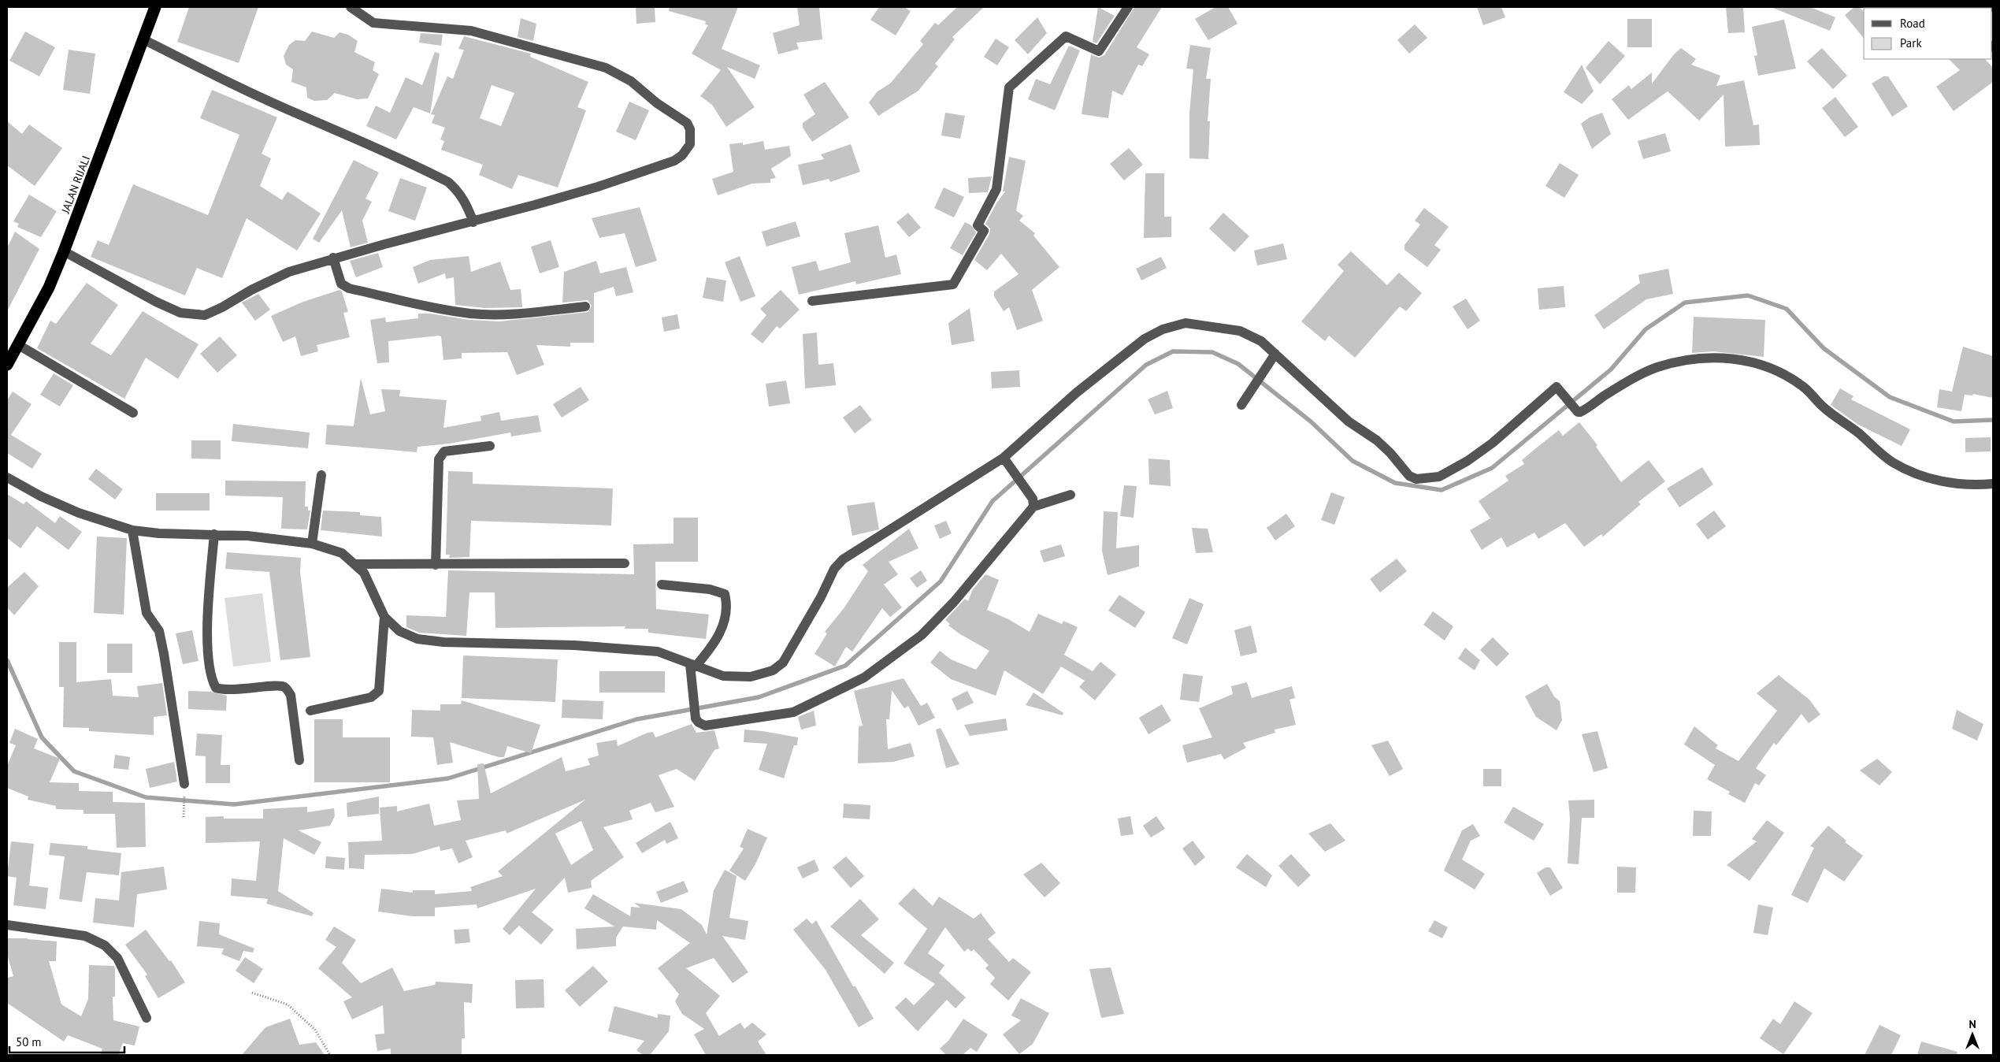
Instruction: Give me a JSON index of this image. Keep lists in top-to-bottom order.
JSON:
{
  "streets": {
    "highway": ["JALAN RIJALI"]
  },
  "legend": ["Road", "Park"],
  "scale_bar": "50 m",
  "north": "top"
}
